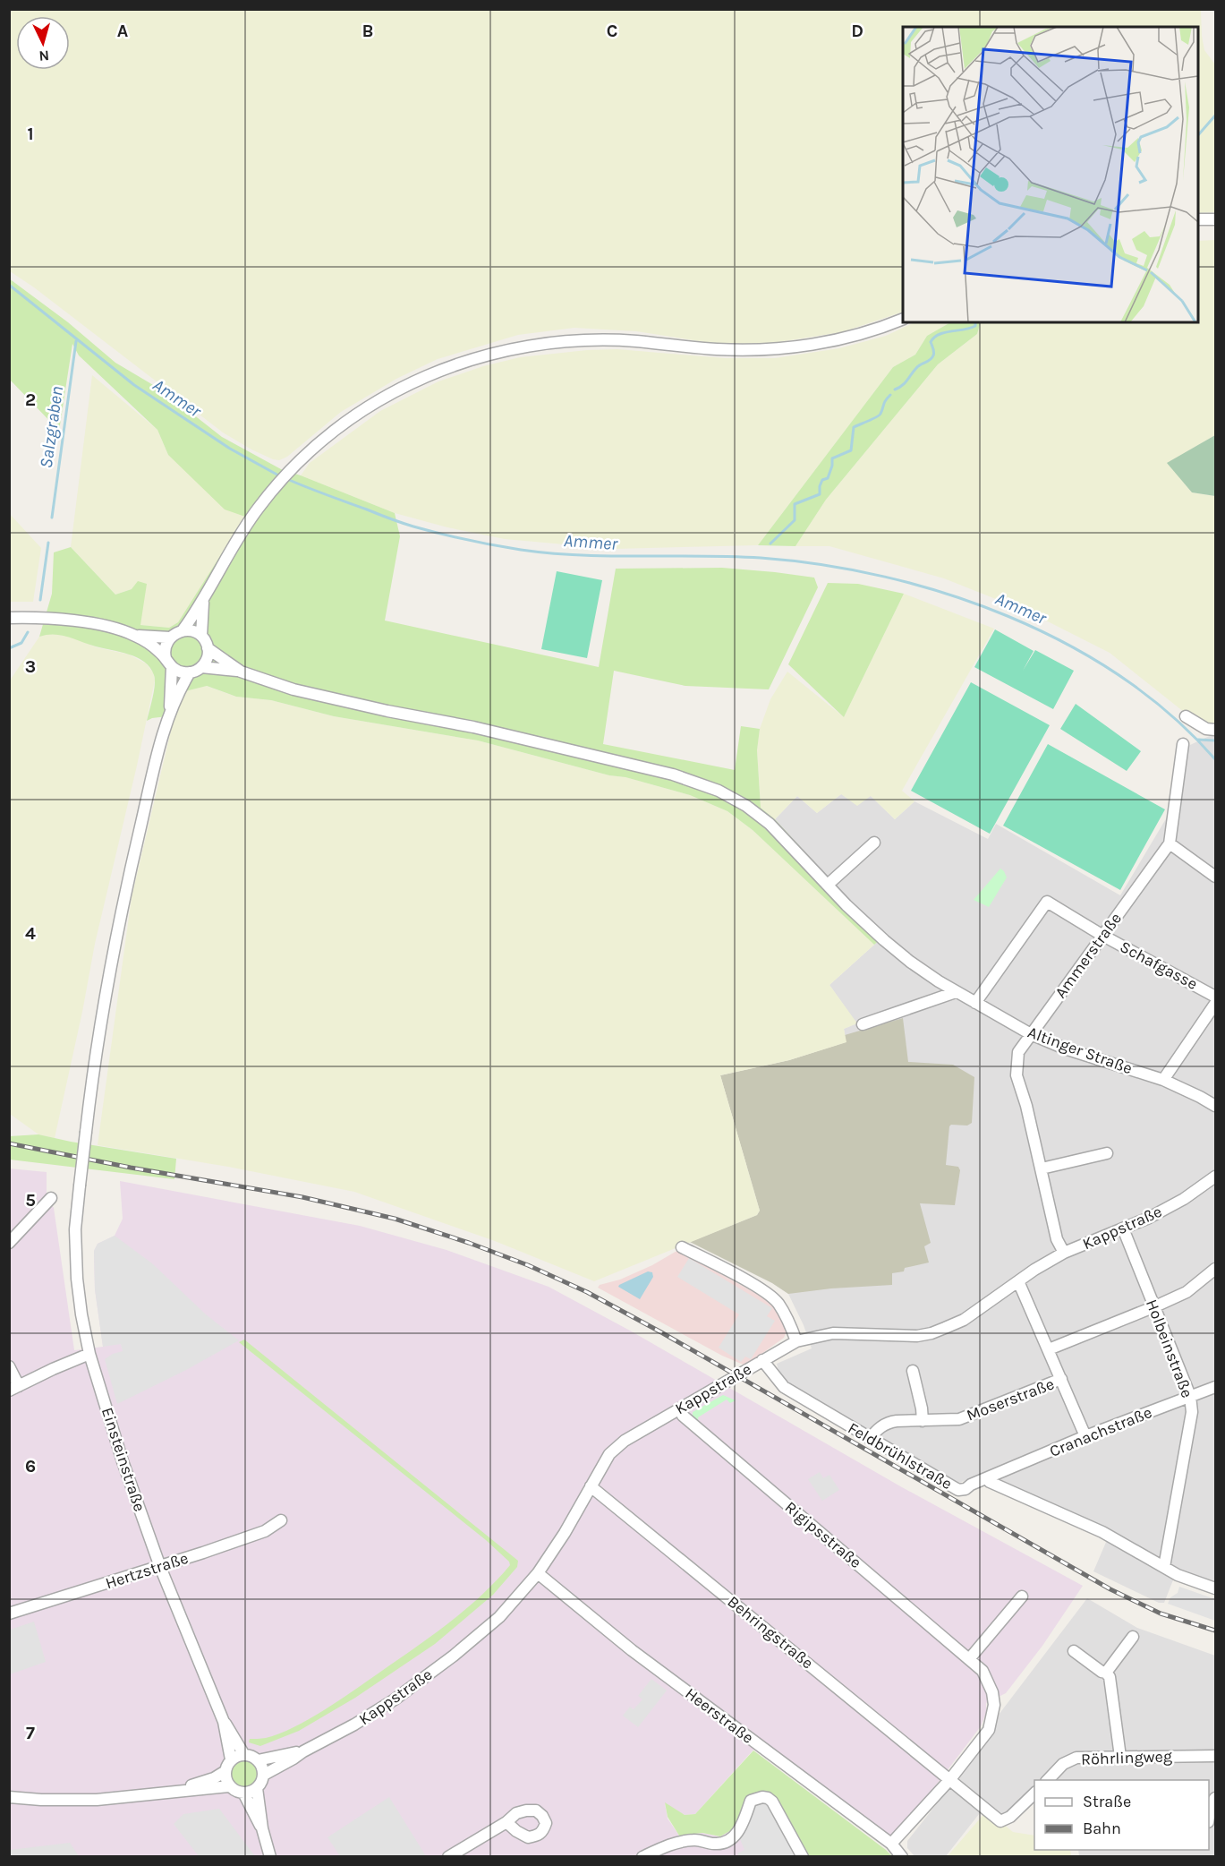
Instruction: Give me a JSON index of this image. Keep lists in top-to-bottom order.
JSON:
{
  "streets": {
    "street": [
      "Ammerstraße",
      "Schafgasse",
      "Altinger Straße",
      "Kappstraße",
      "Holbeinstraße",
      "Moserstraße",
      "Cranachstraße",
      "Feldbrühlstraße",
      "Einsteinstraße",
      "Rigipsstraße",
      "Hertzstraße",
      "Behringstraße",
      "Heerstraße",
      "Röhrlingweg"
    ]
  },
  "crossings": [
    ["Ammerstraße", "Schafgasse"],
    ["Ammerstraße", "Altinger Straße"],
    ["Ammerstraße", "Kappstraße"],
    ["Schafgasse", "Altinger Straße"],
    ["Kappstraße", "Holbeinstraße"],
    ["Kappstraße", "Feldbrühlstraße"],
    ["Kappstraße", "Einsteinstraße"],
    ["Kappstraße", "Rigipsstraße"],
    ["Kappstraße", "Behringstraße"],
    ["Kappstraße", "Heerstraße"],
    ["Holbeinstraße", "Cranachstraße"],
    ["Moserstraße", "Feldbrühlstraße"],
    ["Cranachstraße", "Feldbrühlstraße"],
    ["Einsteinstraße", "Hertzstraße"],
    ["Rigipsstraße", "Behringstraße"],
    ["Rigipsstraße", "Heerstraße"]
  ],
  "water": ["Ammer", "Salzgraben"],
  "legend": ["Straße", "Bahn"],
  "north": "bottom",
  "grid": {
    "columns": [
      "A",
      "B",
      "C",
      "D"
    ],
    "rows": [
      "1",
      "2",
      "3",
      "4",
      "5",
      "6",
      "7"
    ]
  }
}
